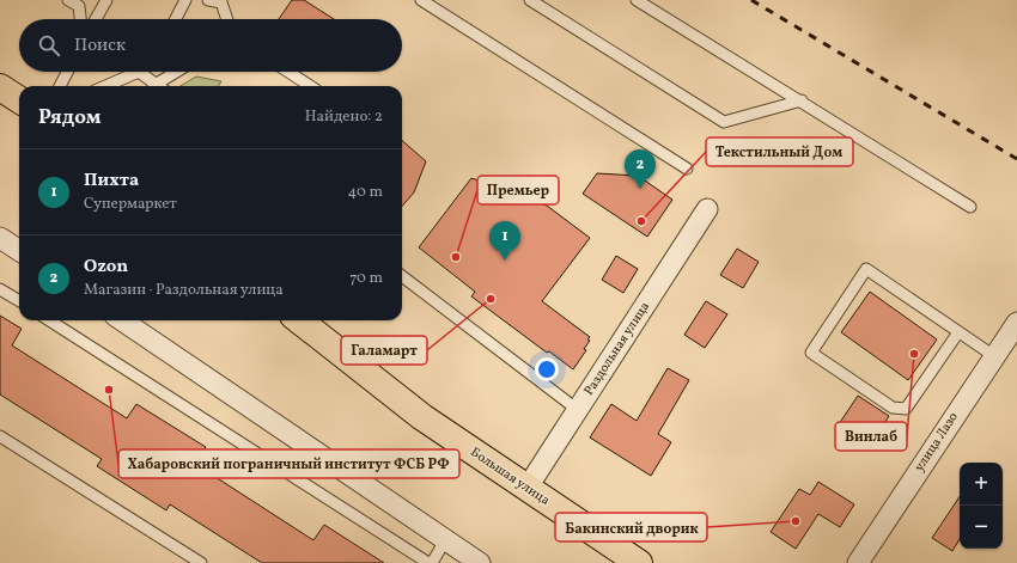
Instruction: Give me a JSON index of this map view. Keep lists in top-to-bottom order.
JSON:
{
  "streets": {
    "highway": ["Большая улица"],
    "street": ["Раздольная улица", "улица Лазо"]
  },
  "crossings": [
    ["Раздольная улица", "Большая улица"]
  ],
  "places": [
    "Текстильный Дом",
    "Премьер",
    "Галамарт",
    "Винлаб",
    "Хабаровский пограничный институт ФСБ РФ",
    "Бакинский дворик"
  ],
  "page": {
    "search": "Поиск",
    "heading": ["Рядом", "Найдено: 2"],
    "list": [
      {
        "mark": "1",
        "name": "Пихта",
        "note": "Супермаркет",
        "value": "40 m"
      },
      {
        "mark": "2",
        "name": "Ozon",
        "note": "Магазин · Раздольная улица",
        "value": "70 m"
      }
    ],
    "pins": ["2", "1"],
    "map_buttons": ["+", "−"]
  }
}
